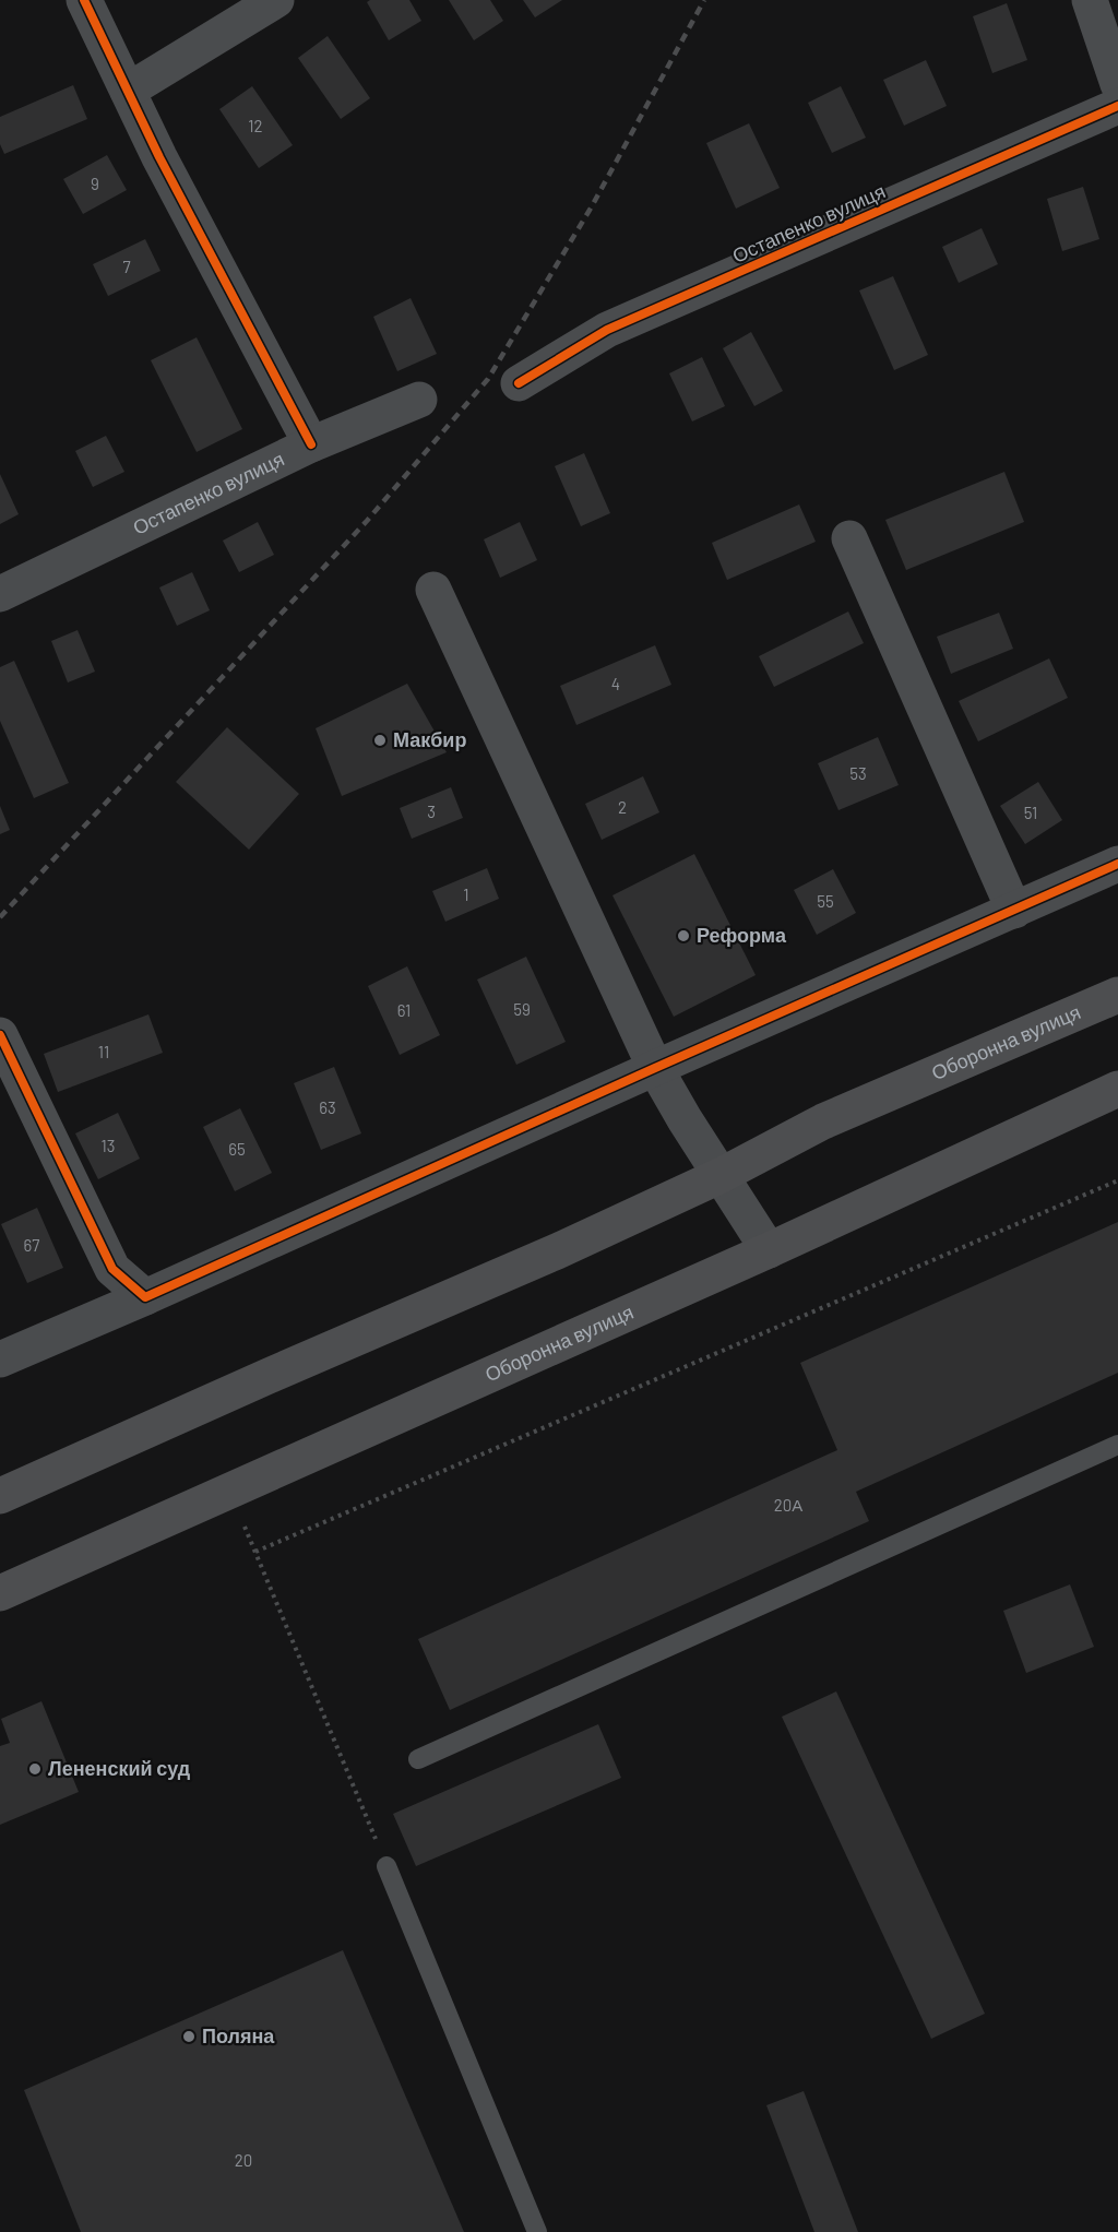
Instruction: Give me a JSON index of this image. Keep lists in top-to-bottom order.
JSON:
{
  "streets": {
    "main road": ["Оборонна вулиця"],
    "street": ["Остапенко вулиця"]
  },
  "places": [
    "Макбир",
    "Реформа",
    "Лененский суд",
    "Поляна"
  ],
  "house_numbers": [
    "12",
    "9",
    "7",
    "4",
    "53",
    "2",
    "3",
    "51",
    "1",
    "55",
    "59",
    "61",
    "11",
    "63",
    "13",
    "65",
    "67",
    "20А",
    "20"
  ]
}
